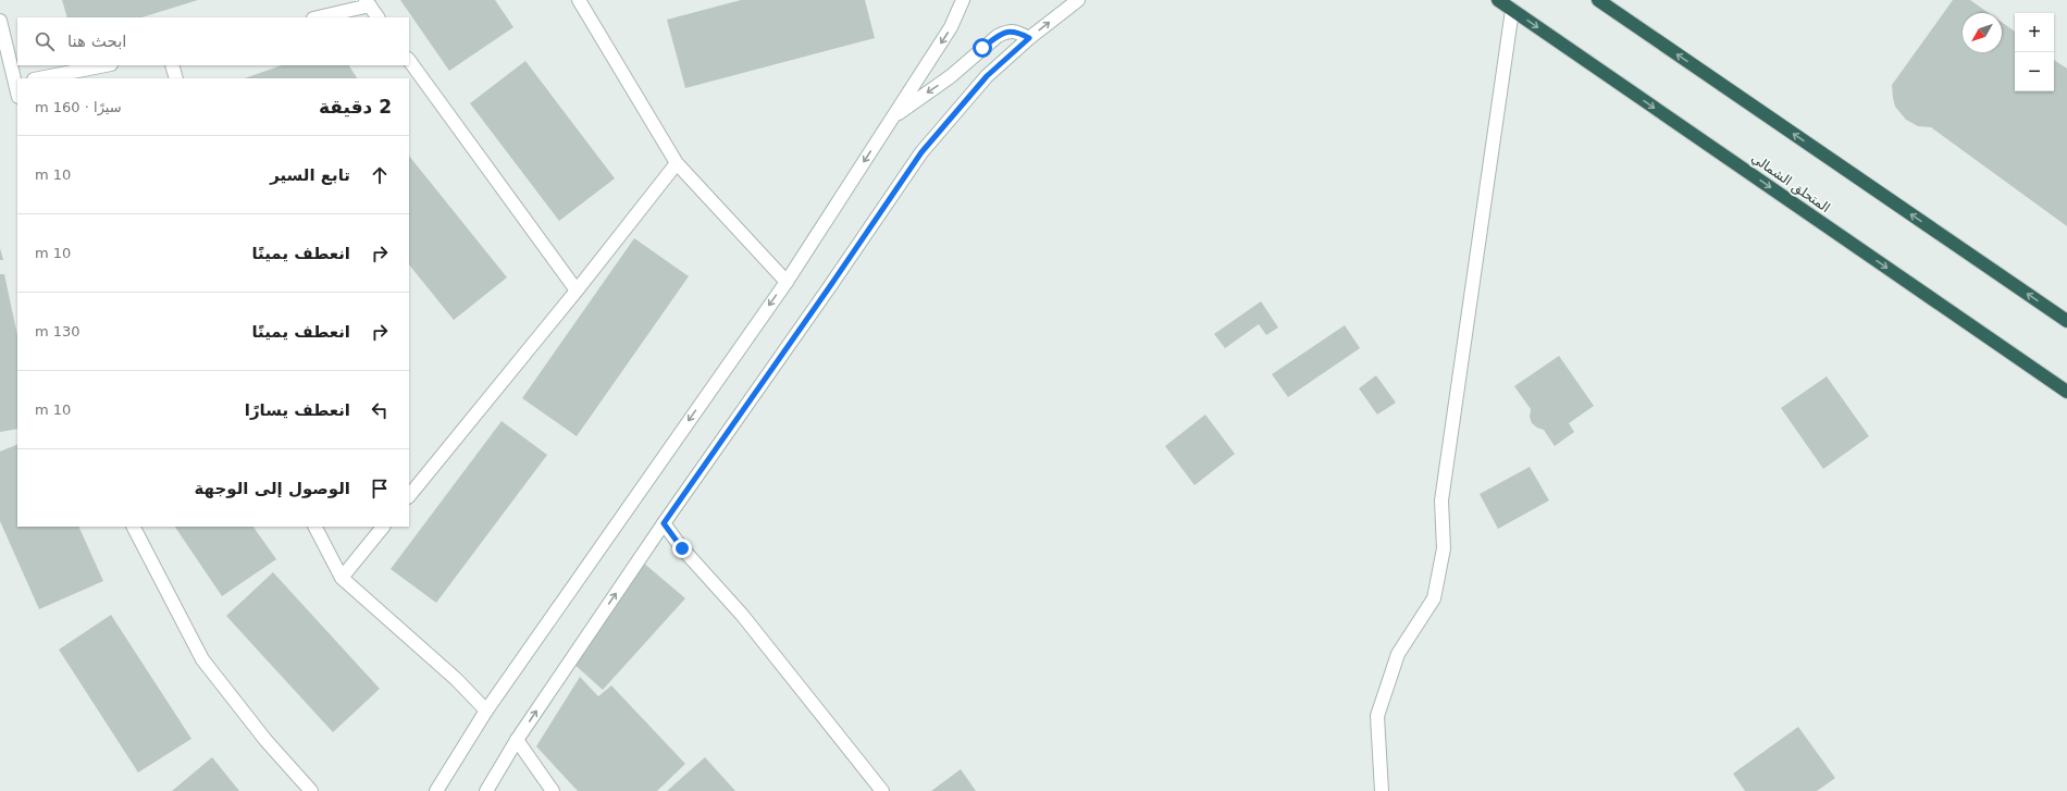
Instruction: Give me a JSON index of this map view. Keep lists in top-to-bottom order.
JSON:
{
  "streets": {
    "highway": ["المتحلق الشمالي"]
  },
  "north": "bottom left",
  "page": {
    "map_buttons": ["+", "−"],
    "search": "ابحث هنا",
    "heading": ["2 دقيقة", "سيرًا · 160 m"],
    "list": [
      ["تابع السير", "10 m"],
      ["انعطف يمينًا", "10 m"],
      ["انعطف يمينًا", "130 m"],
      ["انعطف يسارًا", "10 m"],
      "الوصول إلى الوجهة"
    ]
  }
}
